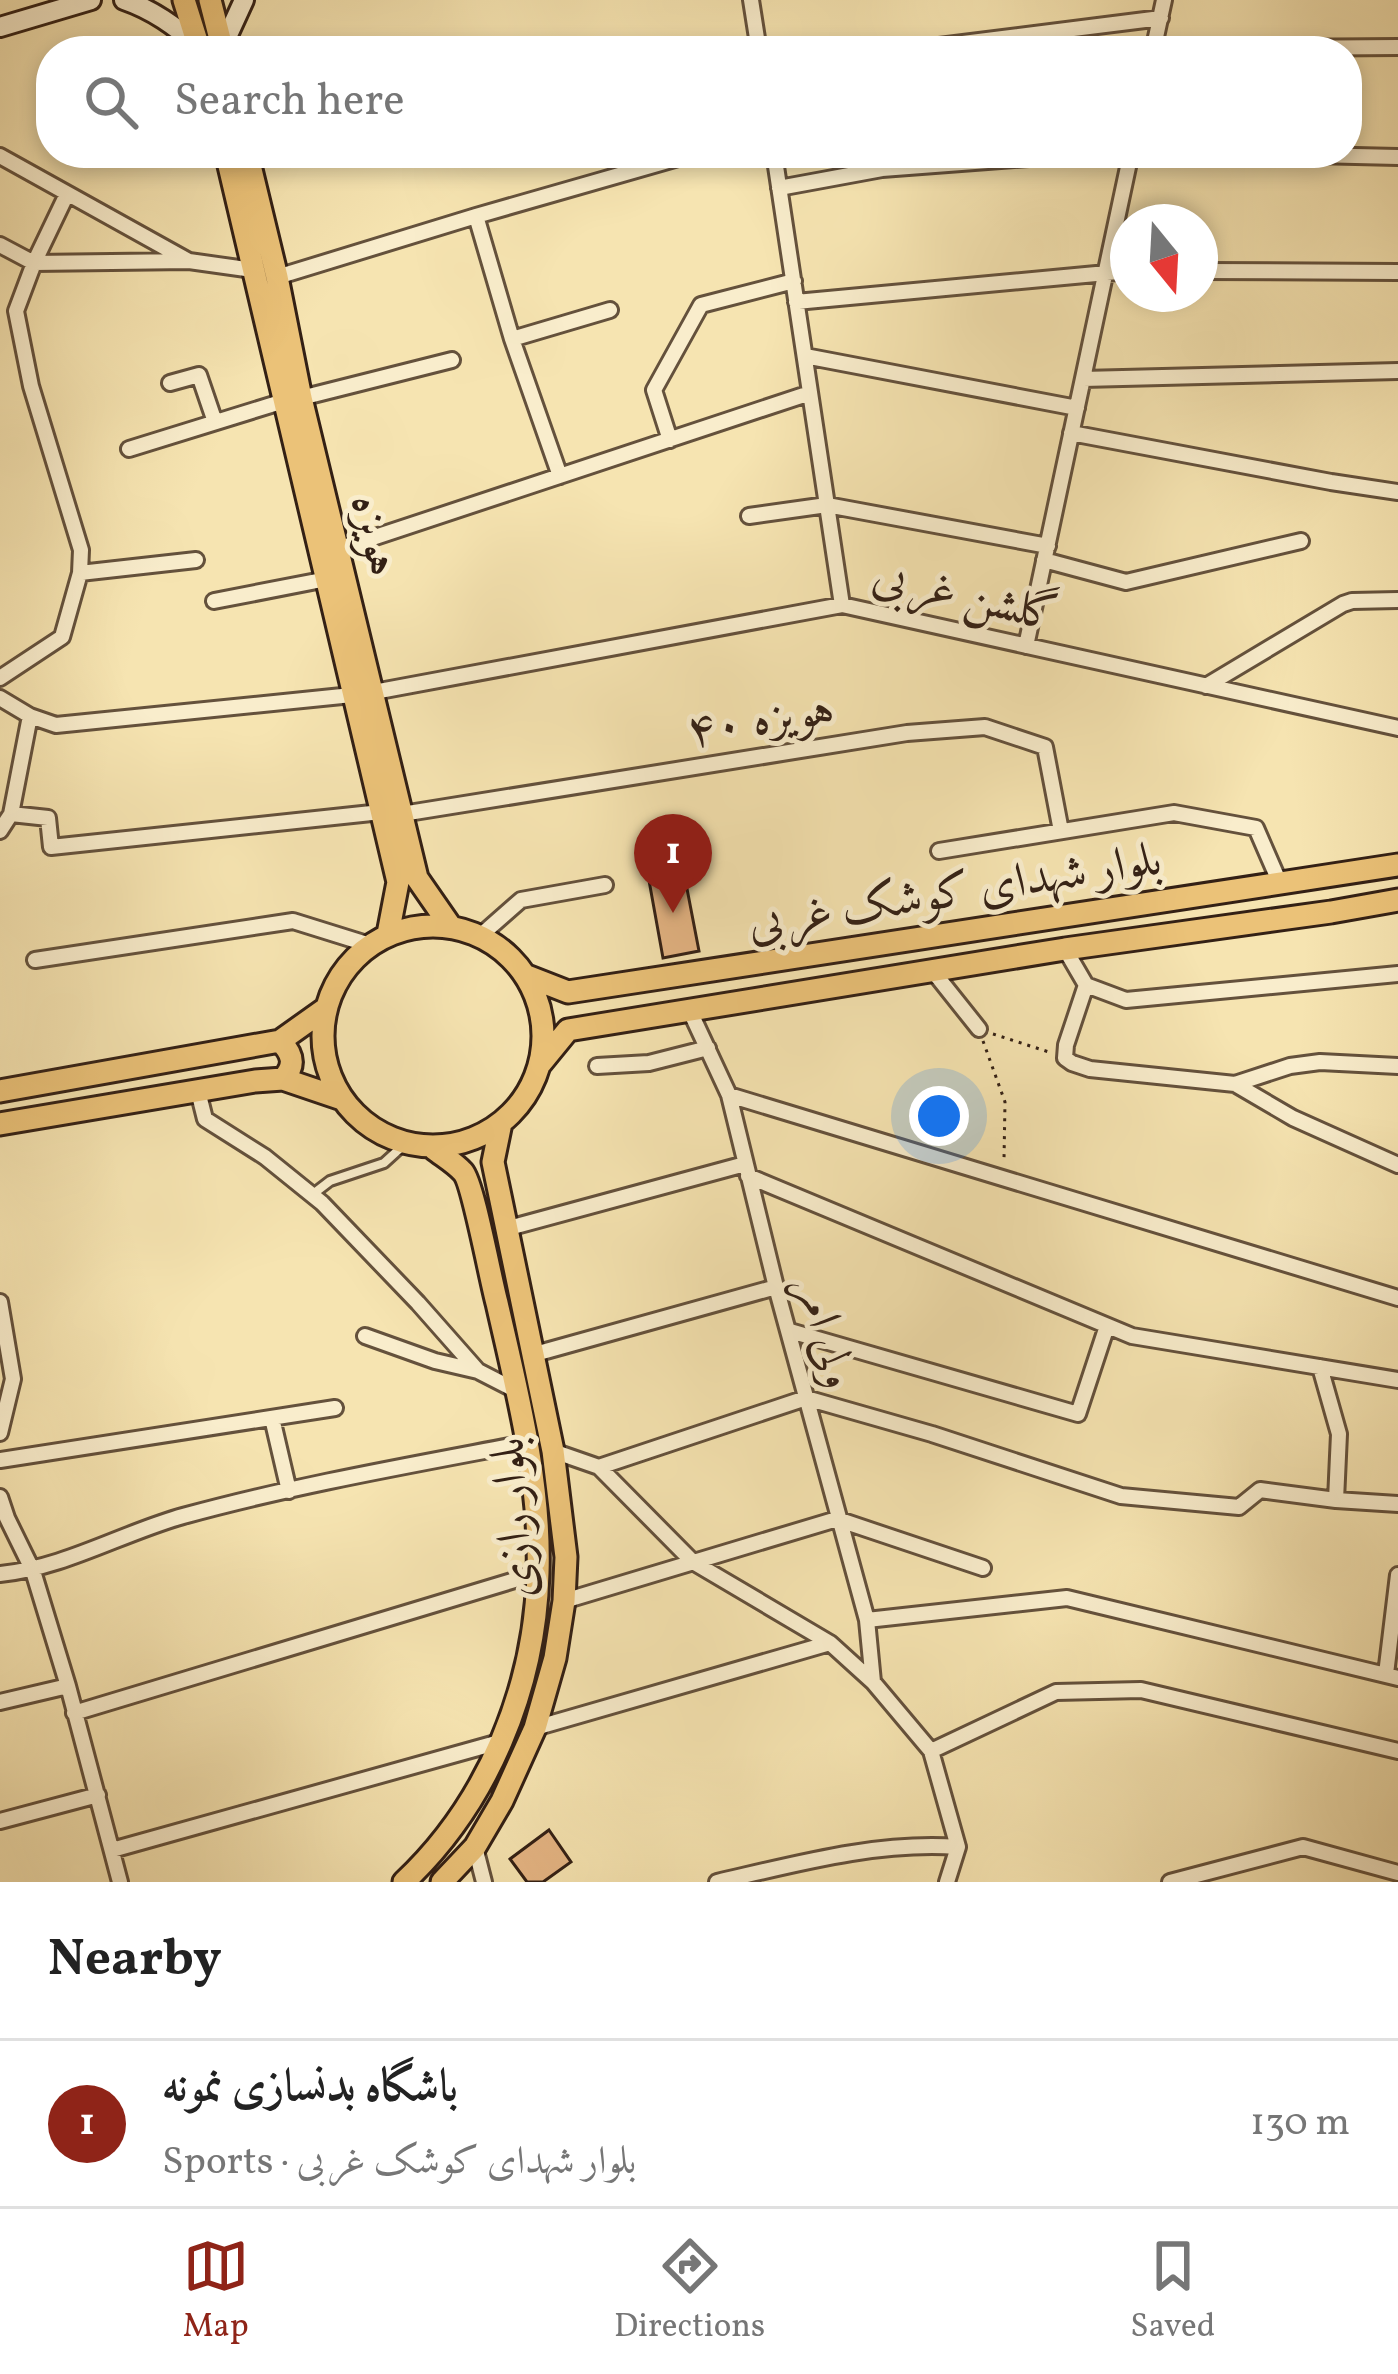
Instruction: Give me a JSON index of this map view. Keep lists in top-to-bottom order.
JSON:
{
  "streets": {
    "main road": ["هویزه", "بلوار شهدای کوشک غربی", "بلوار رازی"],
    "street": ["گلشن غربی", "هویزه ۴۰", "ولی امر"]
  },
  "crossings": [
    ["هویزه", "گلشن غربی"],
    ["هویزه", "هویزه ۴۰"],
    ["هویزه", "بلوار شهدای کوشک غربی"],
    ["هویزه", "بلوار رازی"],
    ["بلوار شهدای کوشک غربی", "ولی امر"],
    ["بلوار شهدای کوشک غربی", "بلوار رازی"]
  ],
  "north": "bottom",
  "page": {
    "search": "Search here",
    "pins": "1",
    "heading": "Nearby",
    "list": [
      {
        "mark": "1",
        "name": "باشگاه بدنسازی نمونه",
        "note": "Sports · بلوار شهدای کوشک غربی",
        "value": "130 m"
      }
    ],
    "nav": ["Map", "Directions", "Saved"]
  }
}
